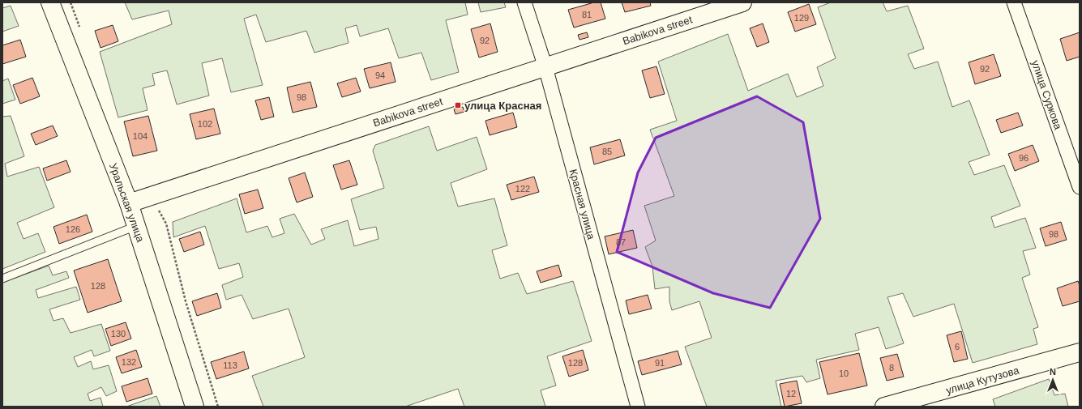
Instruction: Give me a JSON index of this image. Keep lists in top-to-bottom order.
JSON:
{
  "streets": {
    "main road": ["Babikova street", "Уральская улица", "улица Кутузова"],
    "street": ["улица Суркова", "Красная улица"]
  },
  "crossings": [
    ["Babikova street", "Уральская улица"],
    ["Babikova street", "Красная улица"]
  ],
  "places": {
    "transit": ["улица Красная"]
  },
  "house_numbers": [
    "81",
    "129",
    "92",
    "92",
    "94",
    "98",
    "102",
    "104",
    "85",
    "96",
    "122",
    "126",
    "98",
    "87",
    "128",
    "130",
    "6",
    "132",
    "128",
    "91",
    "113",
    "8",
    "10",
    "12"
  ],
  "north": "top"
}
